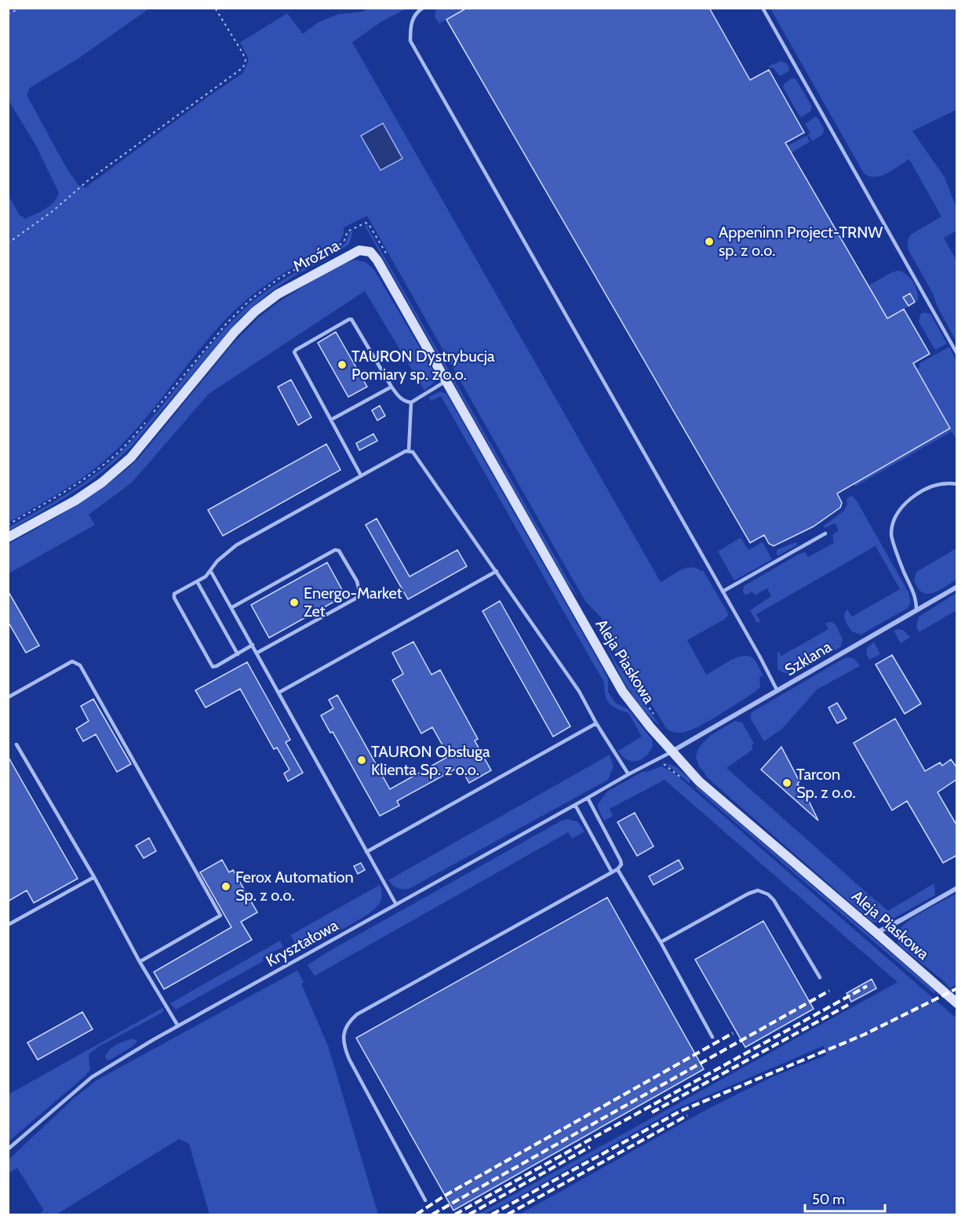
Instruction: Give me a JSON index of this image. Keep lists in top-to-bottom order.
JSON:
{
  "streets": {
    "main road": ["Mroźna", "Aleja Piaskowa"],
    "street": ["Szklana"],
    "lane": ["Kryształowa"]
  },
  "crossings": [
    ["Mroźna", "Aleja Piaskowa"],
    ["Szklana", "Aleja Piaskowa"],
    ["Szklana", "Kryształowa"],
    ["Aleja Piaskowa", "Kryształowa"]
  ],
  "places": [
    "Appeninn Project-TRNW sp. z o.o.",
    "TAURON Dystrybucja Pomiary sp. z o.o.",
    "Energo-Market Zet",
    "TAURON Obsługa Klienta Sp. z o.o.",
    "Tarcon Sp. z o.o.",
    "Ferox Automation Sp. z o.o."
  ],
  "scale_bar": "50 m"
}
